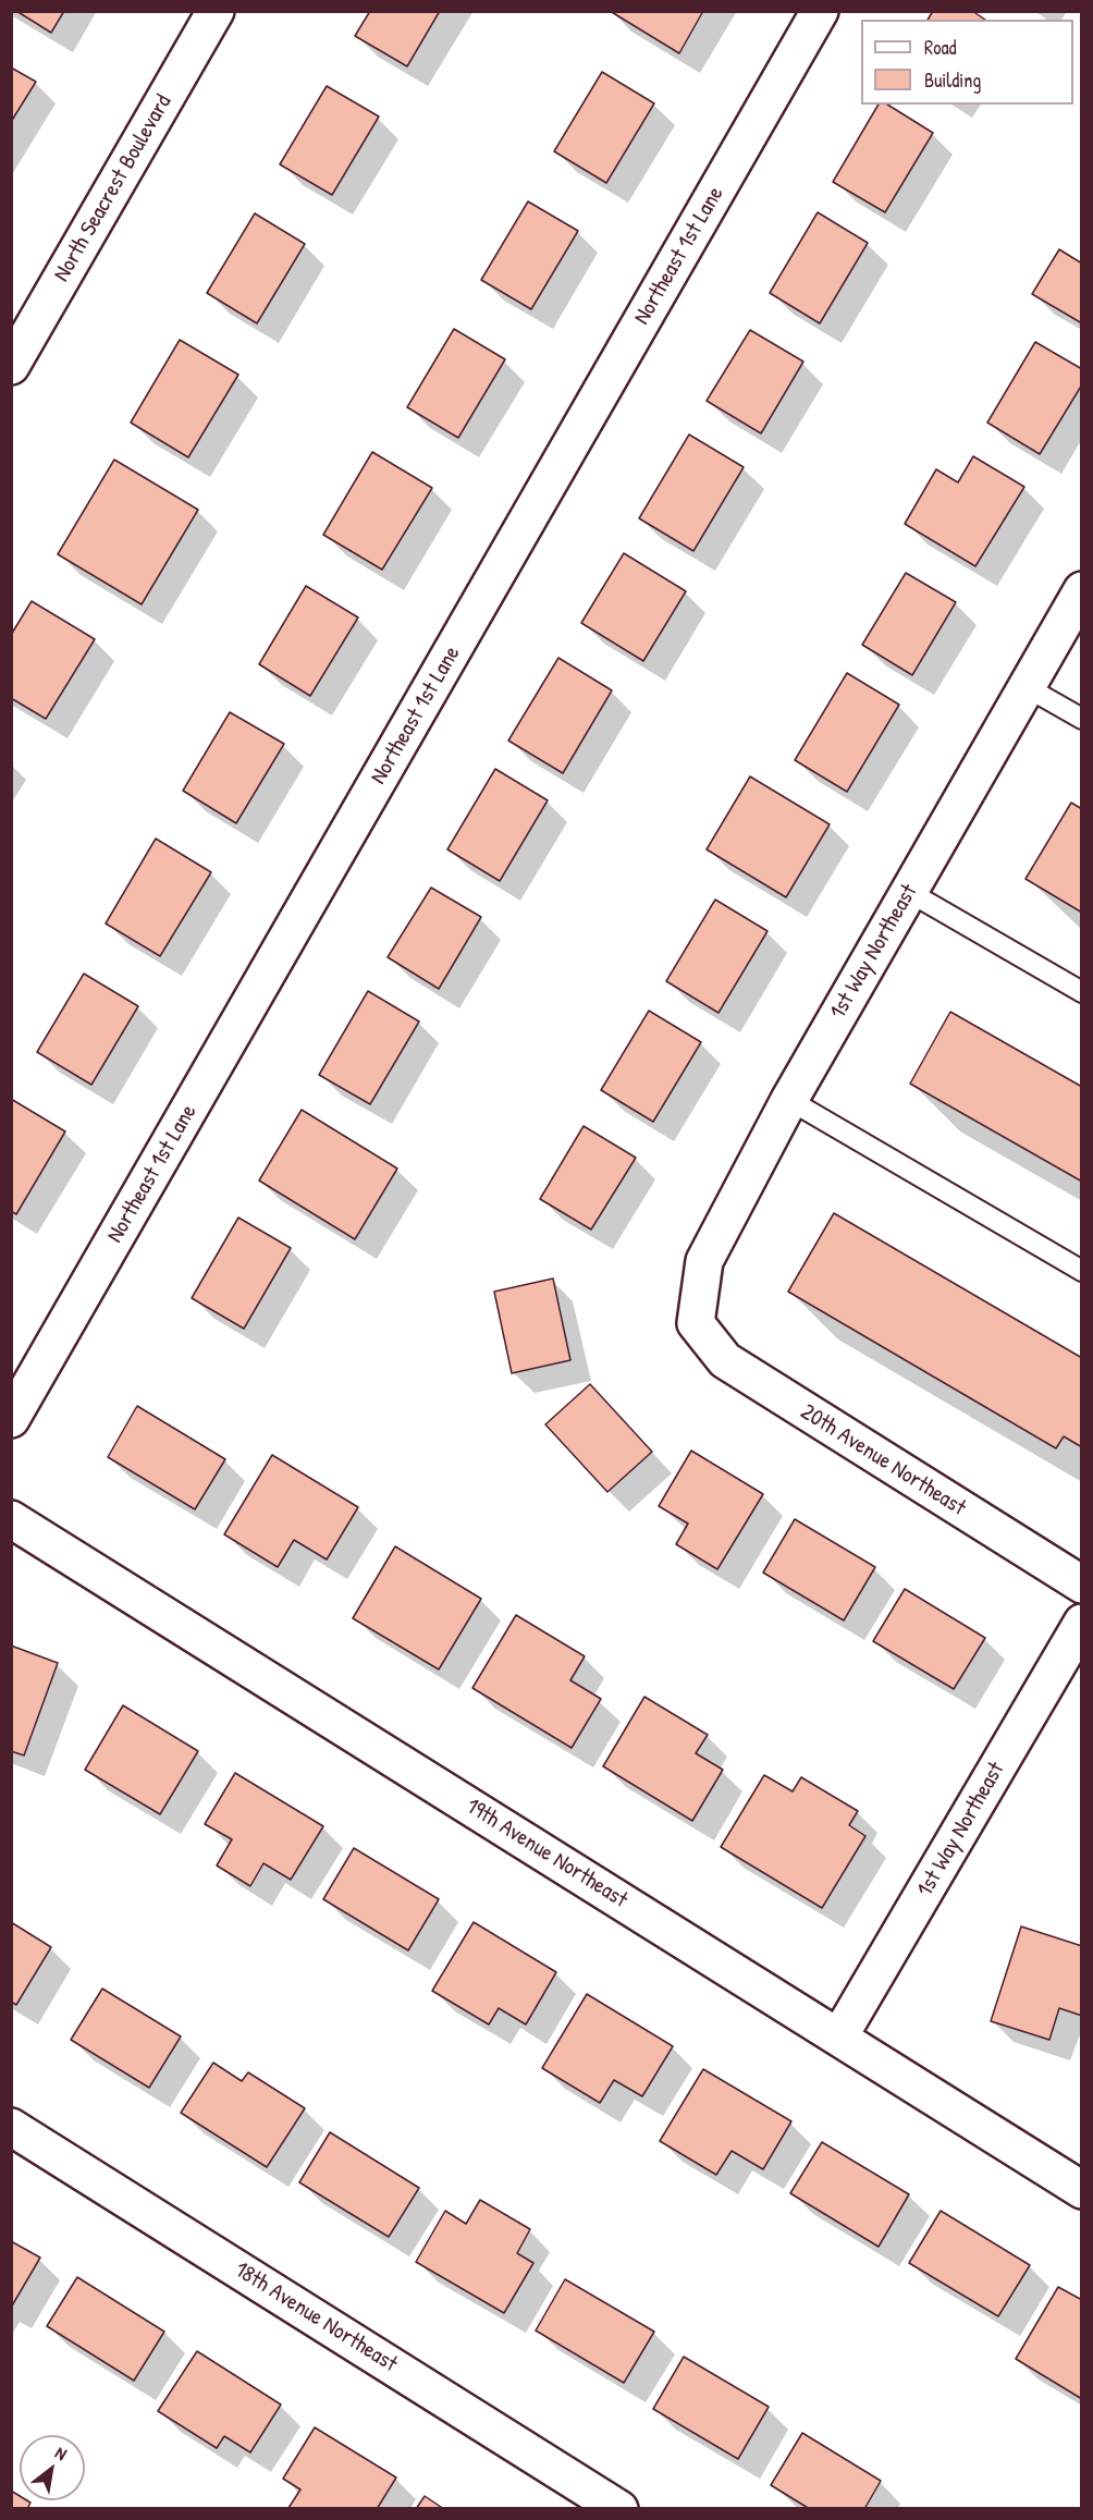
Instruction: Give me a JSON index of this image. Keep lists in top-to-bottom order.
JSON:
{
  "streets": {
    "street": [
      "North Seacrest Boulevard",
      "Northeast 1st Lane",
      "1st Way Northeast",
      "20th Avenue Northeast",
      "19th Avenue Northeast",
      "18th Avenue Northeast"
    ]
  },
  "crossings": [
    ["1st Way Northeast", "20th Avenue Northeast"],
    ["1st Way Northeast", "19th Avenue Northeast"]
  ],
  "legend": ["Road", "Building"],
  "north": "top right"
}
